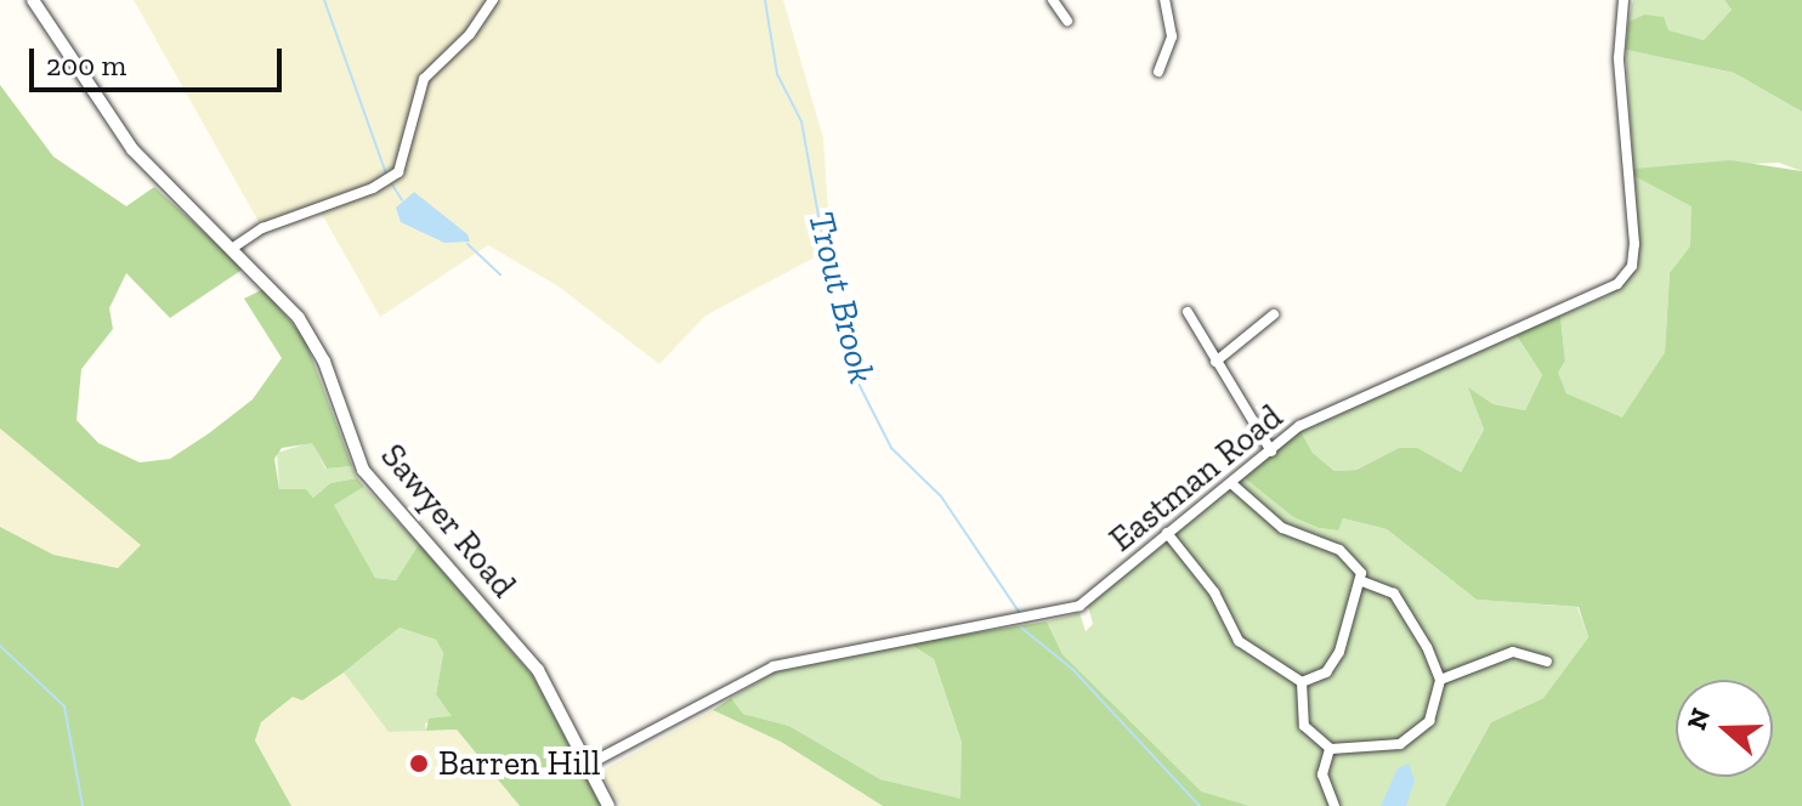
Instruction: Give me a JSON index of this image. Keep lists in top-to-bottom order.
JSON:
{
  "streets": {
    "street": ["Eastman Road", "Sawyer Road"]
  },
  "crossings": [
    ["Eastman Road", "Sawyer Road"]
  ],
  "water": ["Trout Brook"],
  "places": ["Barren Hill"],
  "scale_bar": "200 m",
  "north": "left"
}
